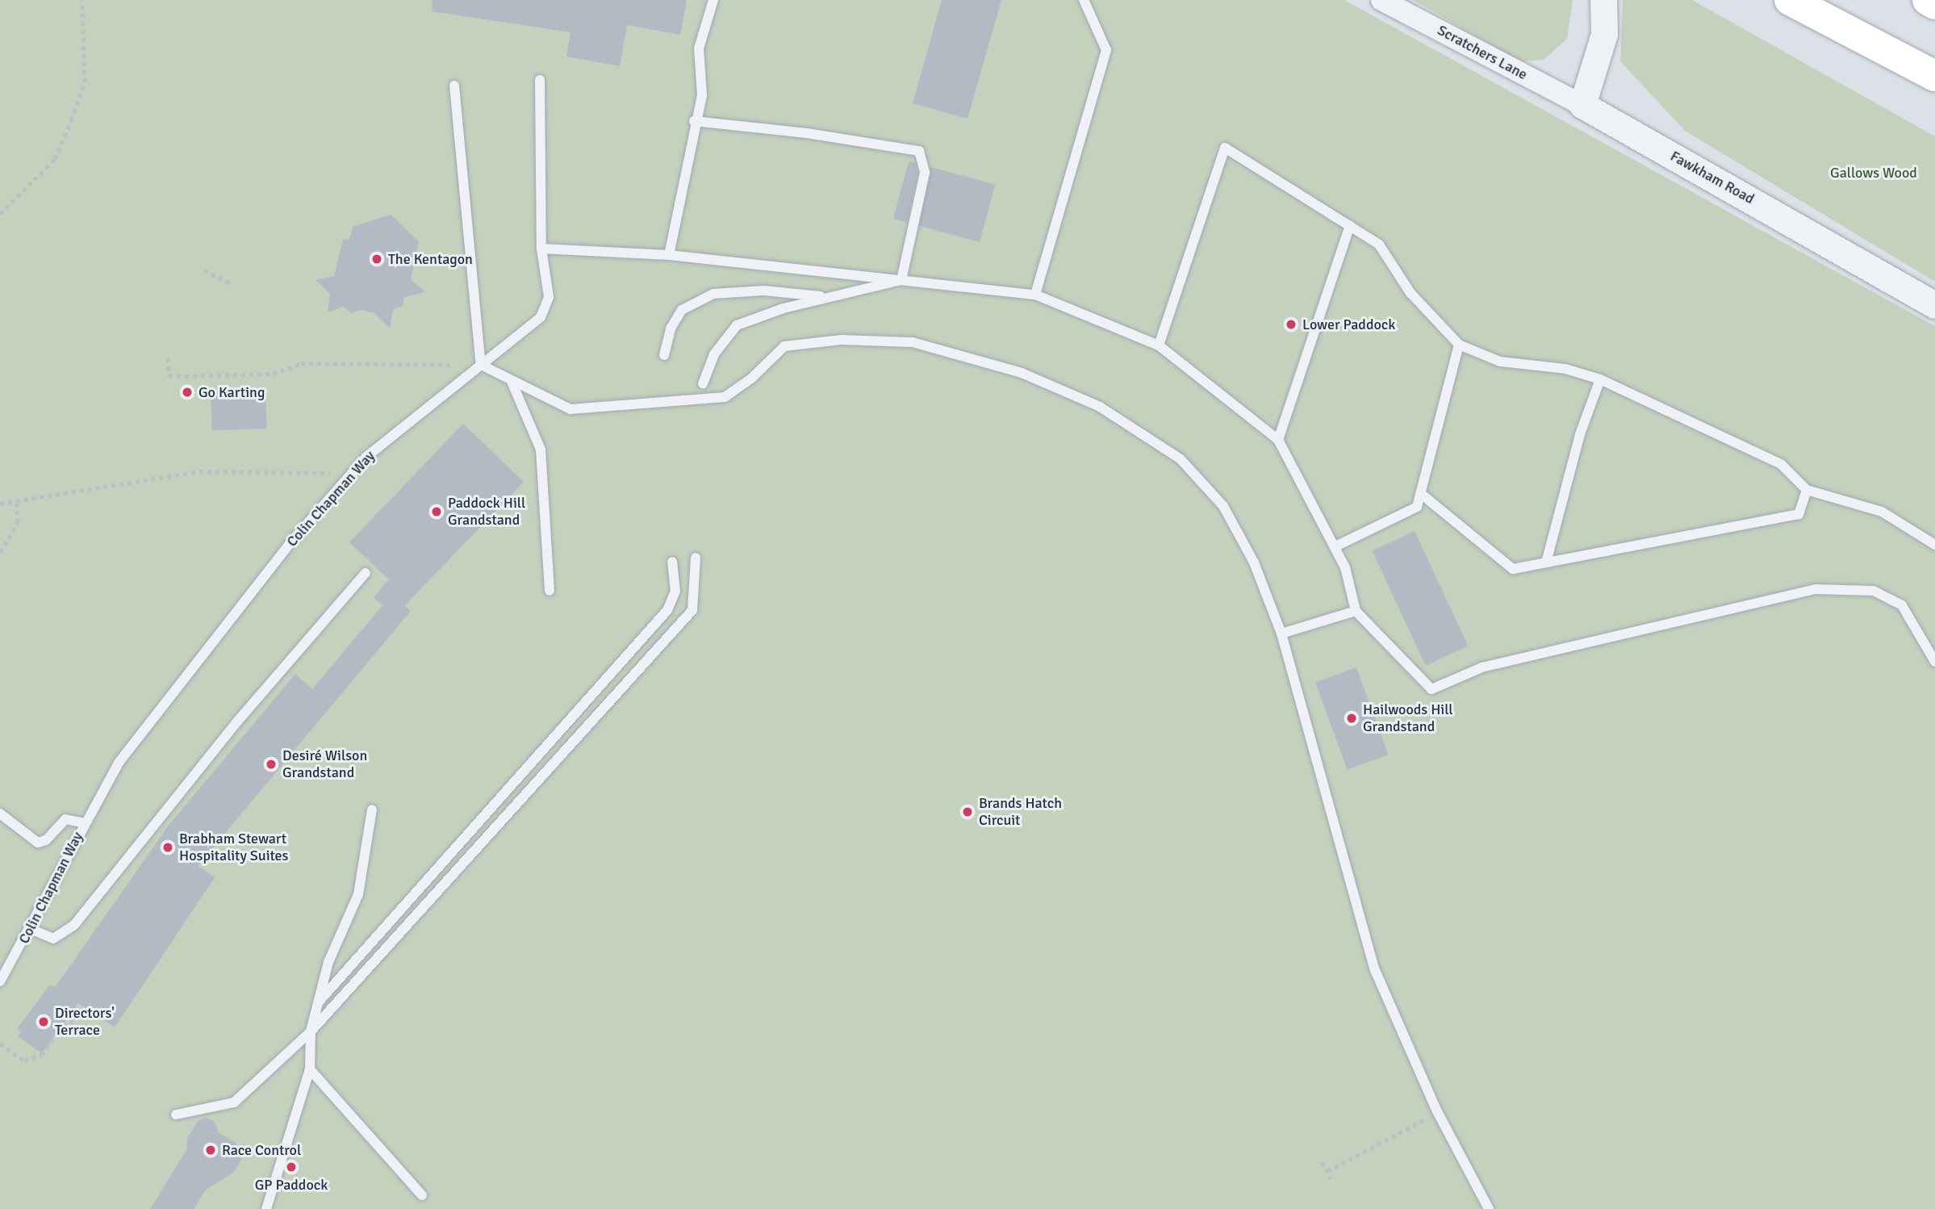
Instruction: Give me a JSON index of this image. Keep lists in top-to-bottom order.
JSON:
{
  "streets": {
    "street": ["Scratchers Lane", "Fawkham Road"],
    "lane": ["Colin Chapman Way"]
  },
  "crossings": [
    ["Scratchers Lane", "Fawkham Road"]
  ],
  "parks": ["Gallows Wood"],
  "places": [
    "The Kentagon",
    "Lower Paddock",
    "Go Karting",
    "Paddock Hill Grandstand",
    "Hailwoods Hill Grandstand",
    "Desiré Wilson Grandstand",
    "Brands Hatch Circuit",
    "Brabham Stewart Hospitality Suites",
    "Directors' Terrace",
    "Race Control",
    "GP Paddock"
  ]
}
